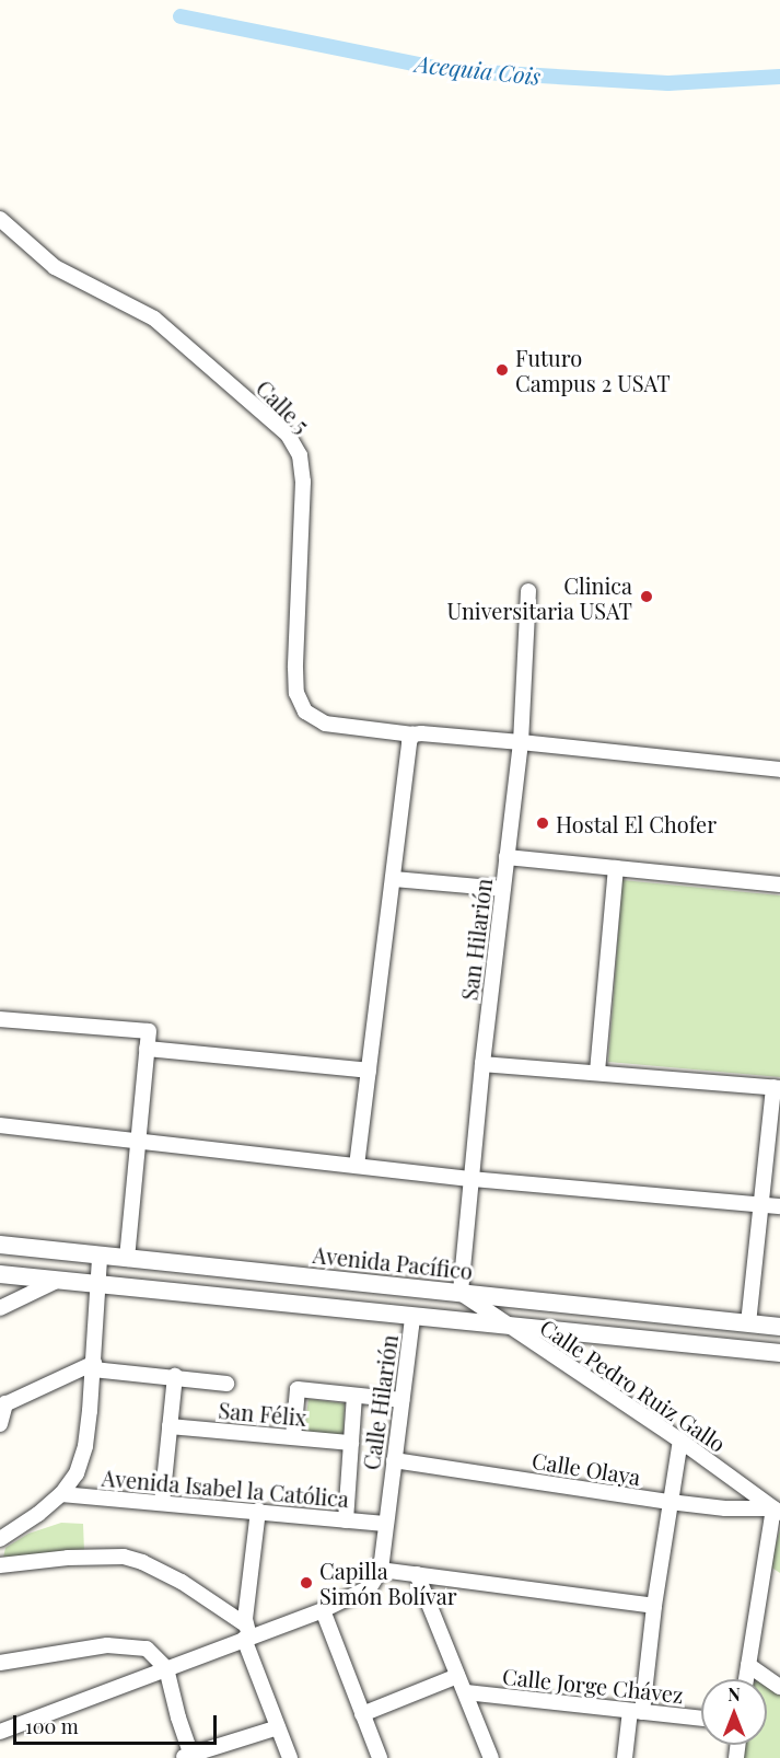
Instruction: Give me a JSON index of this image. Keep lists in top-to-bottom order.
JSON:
{
  "streets": {
    "street": [
      "Calle 5",
      "San Hilarión",
      "Avenida Pacífico",
      "Calle Pedro Ruiz Gallo",
      "Calle Hilarión",
      "San Félix",
      "Calle Olaya",
      "Avenida Isabel la Católica",
      "Calle Jorge Chávez"
    ]
  },
  "crossings": [
    ["Calle 5", "San Hilarión"],
    ["San Hilarión", "Avenida Pacífico"],
    ["San Hilarión", "Calle Pedro Ruiz Gallo"],
    ["Avenida Pacífico", "Calle Pedro Ruiz Gallo"],
    ["Avenida Pacífico", "Avenida Isabel la Católica"],
    ["Calle Pedro Ruiz Gallo", "Calle Olaya"],
    ["Calle Hilarión", "Calle Olaya"],
    ["Calle Hilarión", "Avenida Isabel la Católica"]
  ],
  "water": ["Acequia Cois"],
  "places": [
    "Futuro Campus 2 USAT",
    "Clinica Universitaria USAT",
    "Hostal El Chofer",
    "Capilla Simón Bolívar"
  ],
  "scale_bar": "100 m",
  "north": "top"
}
